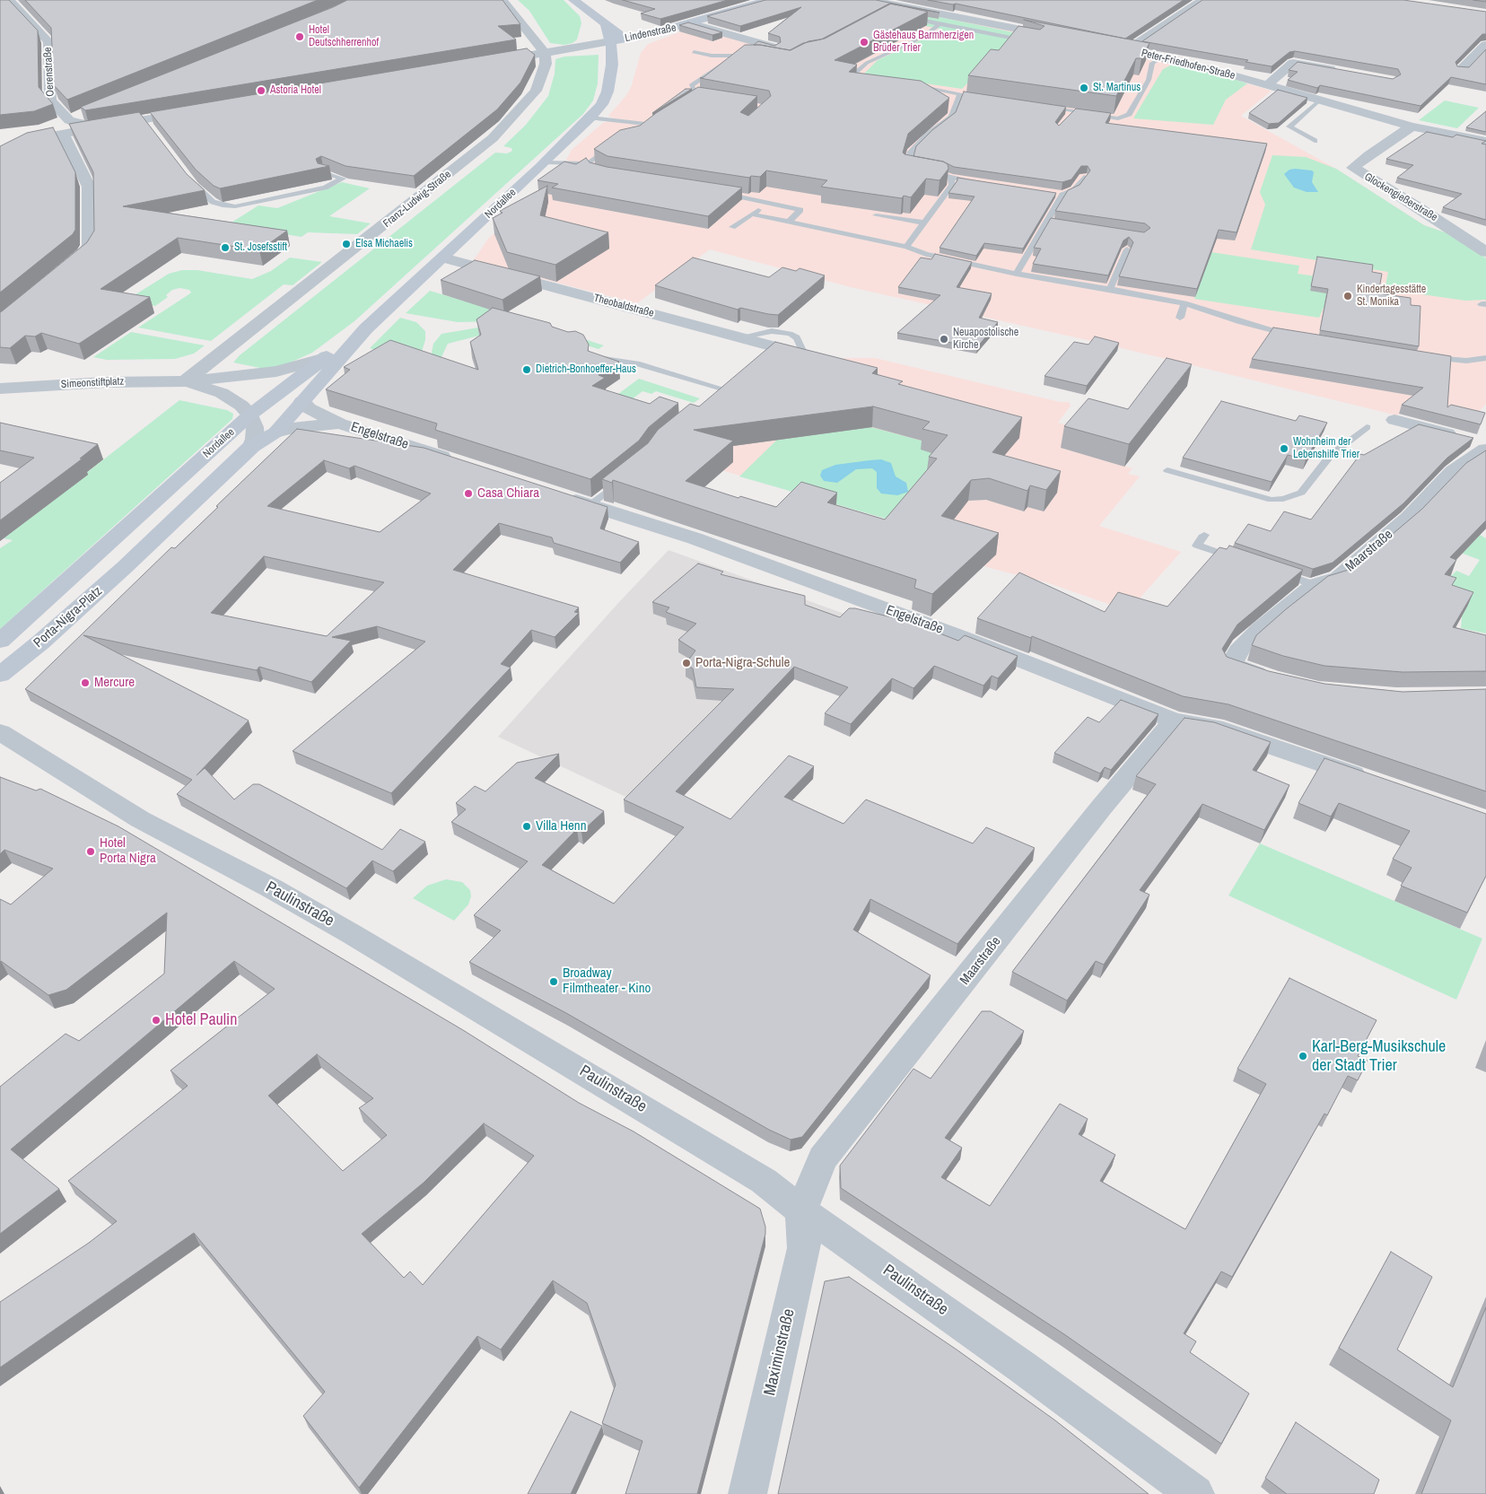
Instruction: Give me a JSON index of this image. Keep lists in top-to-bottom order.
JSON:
{
  "streets": {
    "main road": ["Lindenstraße", "Nordallee", "Porta-Nigra-Platz"],
    "street": [
      "Peter-Friedhofen-Straße",
      "Oerenstraße",
      "Glockengießerstraße",
      "Franz-Ludwig-Straße",
      "Theobaldstraße",
      "Simeonstiftplatz",
      "Engelstraße",
      "Maarstraße",
      "Paulinstraße",
      "Maximinstraße"
    ]
  },
  "crossings": [
    ["Lindenstraße", "Nordallee"],
    ["Peter-Friedhofen-Straße", "Glockengießerstraße"],
    ["Franz-Ludwig-Straße", "Simeonstiftplatz"],
    ["Nordallee", "Theobaldstraße"],
    ["Nordallee", "Simeonstiftplatz"],
    ["Nordallee", "Engelstraße"],
    ["Nordallee", "Porta-Nigra-Platz"],
    ["Engelstraße", "Maarstraße"],
    ["Maarstraße", "Paulinstraße"],
    ["Maarstraße", "Maximinstraße"],
    ["Paulinstraße", "Maximinstraße"]
  ],
  "places": [
    "Hotel Deutschherrenhof",
    "Gästehaus Barmherzigen Brüder Trier",
    "St. Martinus",
    "Astoria Hotel",
    "Elsa Michaelis",
    "St. Josefsstift",
    "Kindertagesstätte St. Monika",
    "Neuapostolische Kirche",
    "Dietrich-Bonhoeffer-Haus",
    "Wohnheim der Lebenshilfe Trier",
    "Casa Chiara",
    "Porta-Nigra-Schule",
    "Mercure",
    "Villa Henn",
    "Hotel Porta Nigra",
    "Broadway Filmtheater - Kino",
    "Hotel Paulin",
    "Karl-Berg-Musikschule der Stadt Trier"
  ]
}
